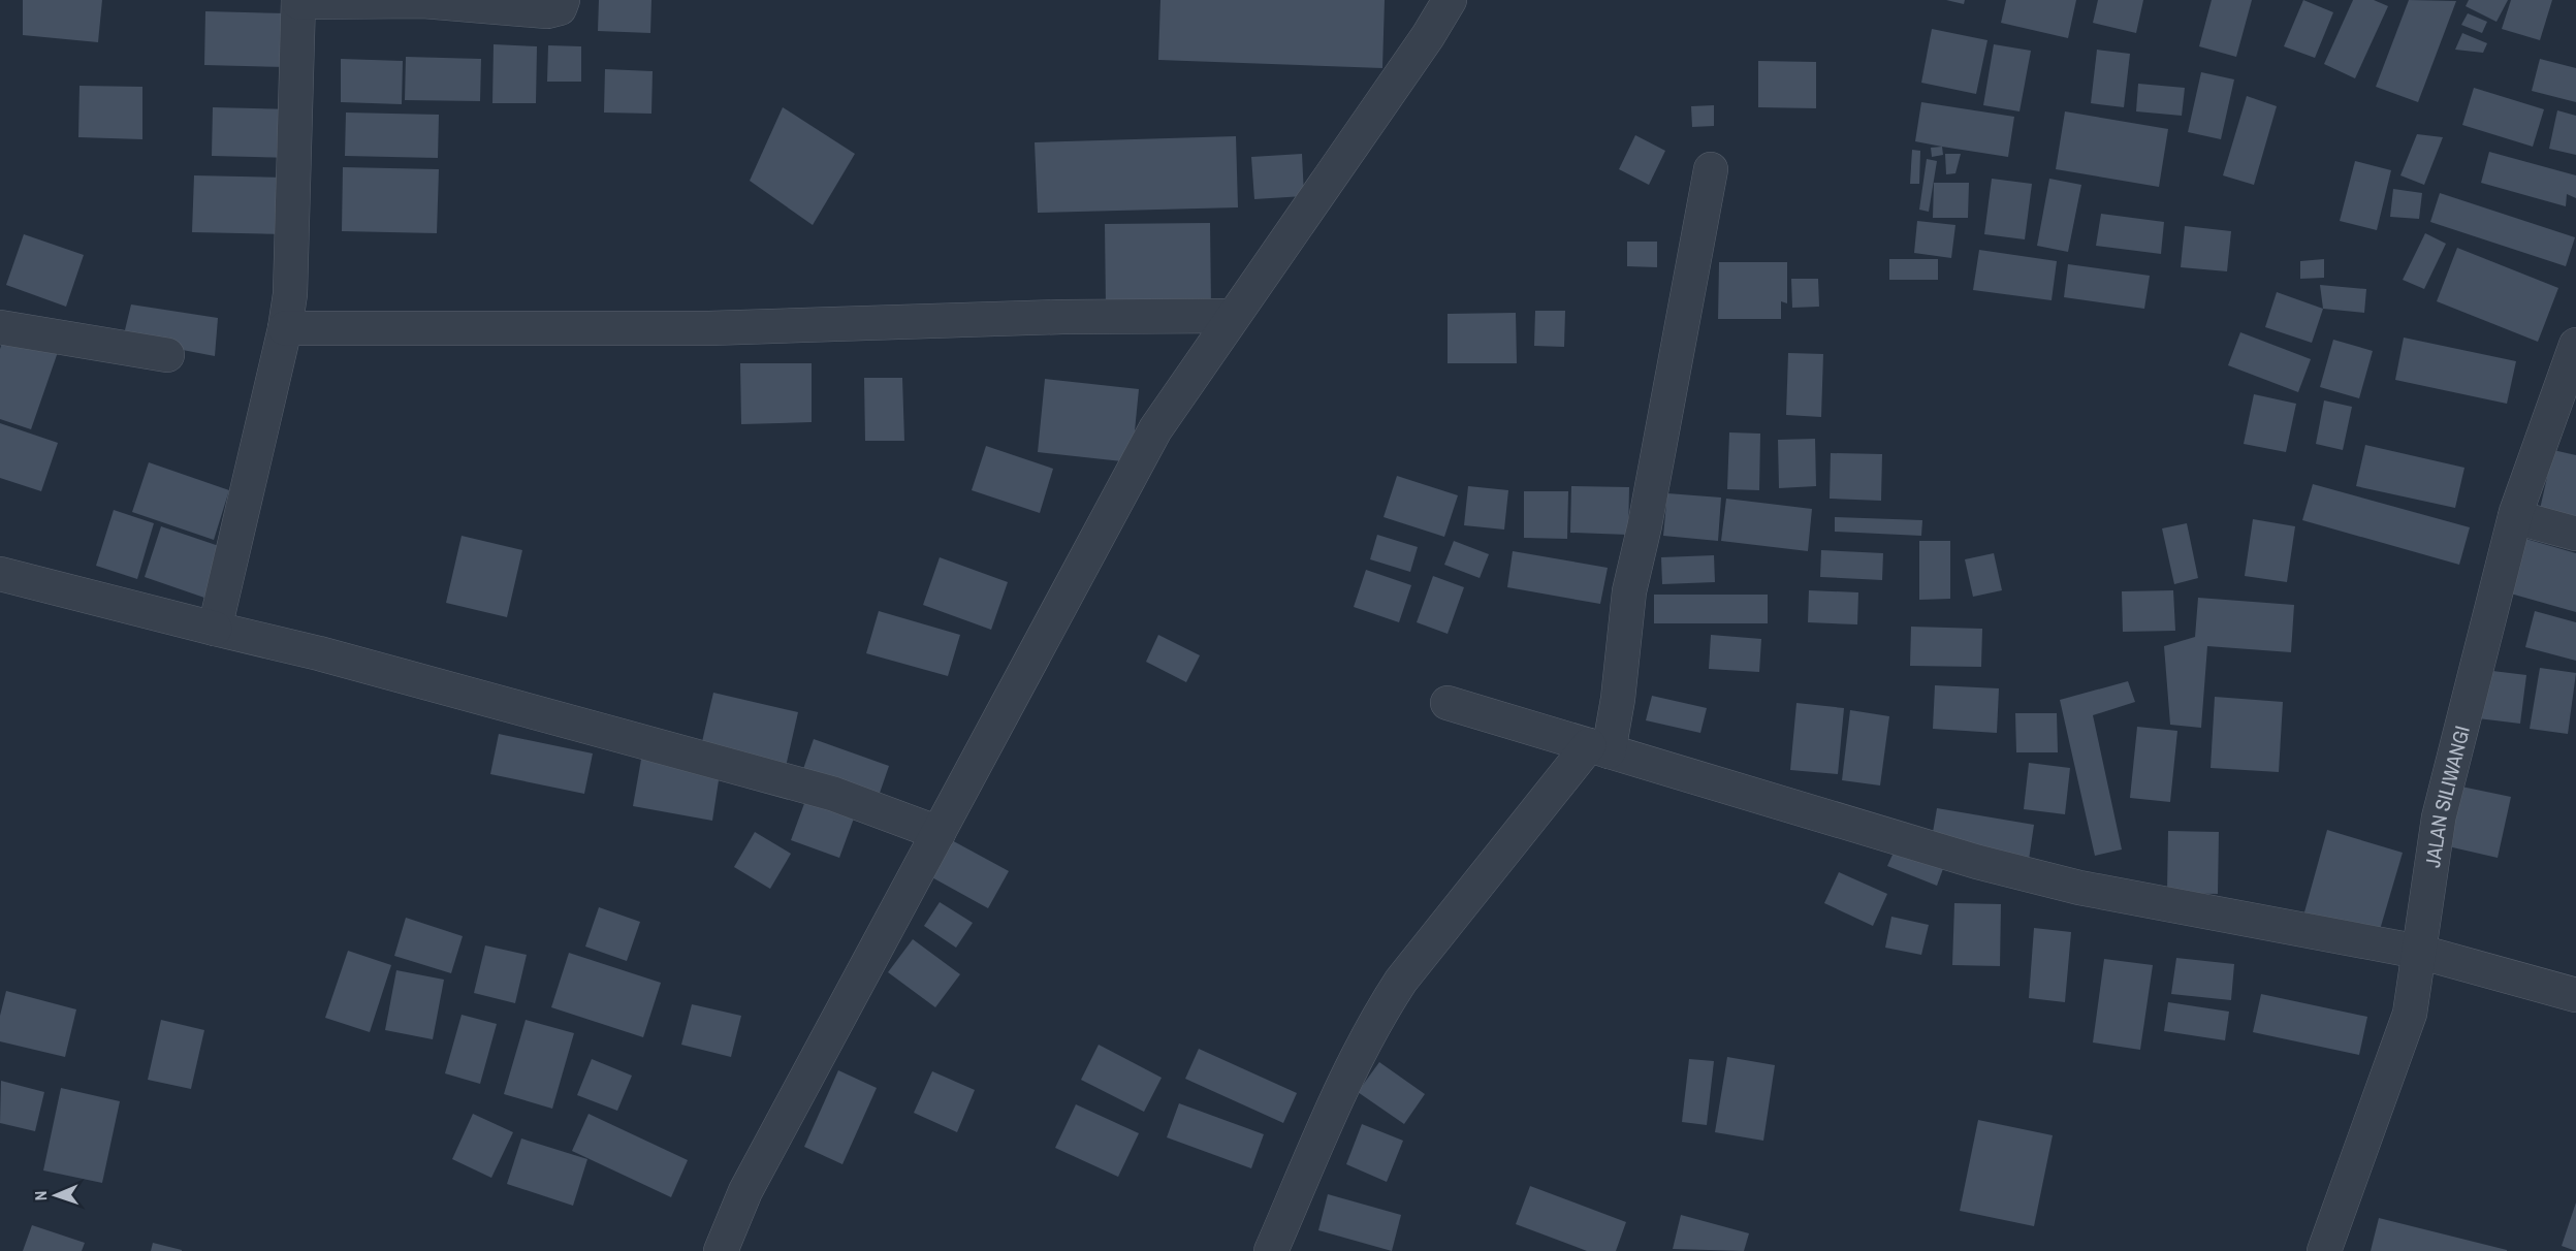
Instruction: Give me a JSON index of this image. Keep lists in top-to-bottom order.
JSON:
{
  "streets": {
    "street": ["JALAN SILIWANGI"]
  },
  "north": "left"
}
